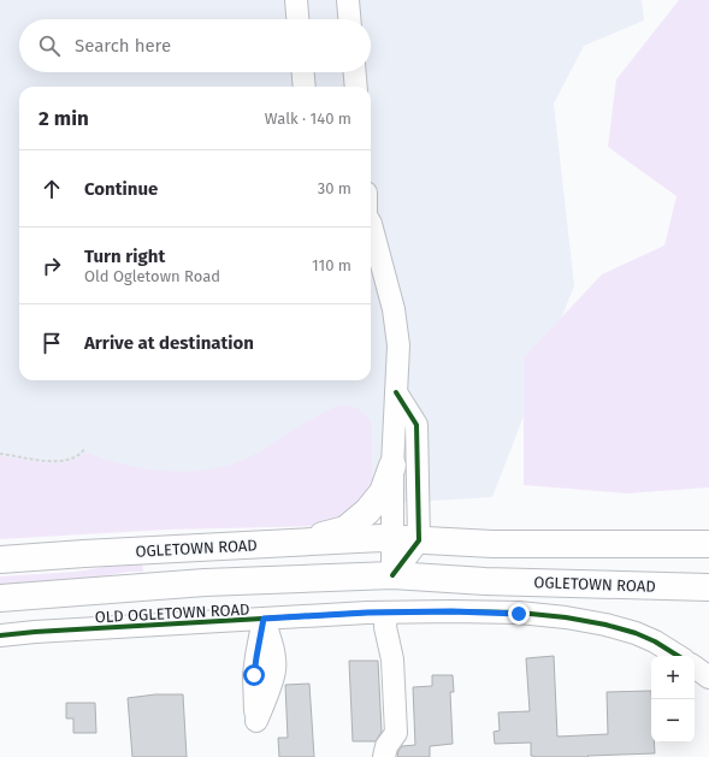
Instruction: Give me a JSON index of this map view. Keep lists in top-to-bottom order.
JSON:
{
  "streets": {
    "main road": ["OGLETOWN ROAD"],
    "street": ["OLD OGLETOWN ROAD"]
  },
  "page": {
    "search": "Search here",
    "heading": ["2 min", "Walk · 140 m"],
    "list": [
      ["Continue", "30 m"],
      ["Turn right", "Old Ogletown Road", "110 m"],
      "Arrive at destination"
    ],
    "map_buttons": ["+", "−"]
  }
}
